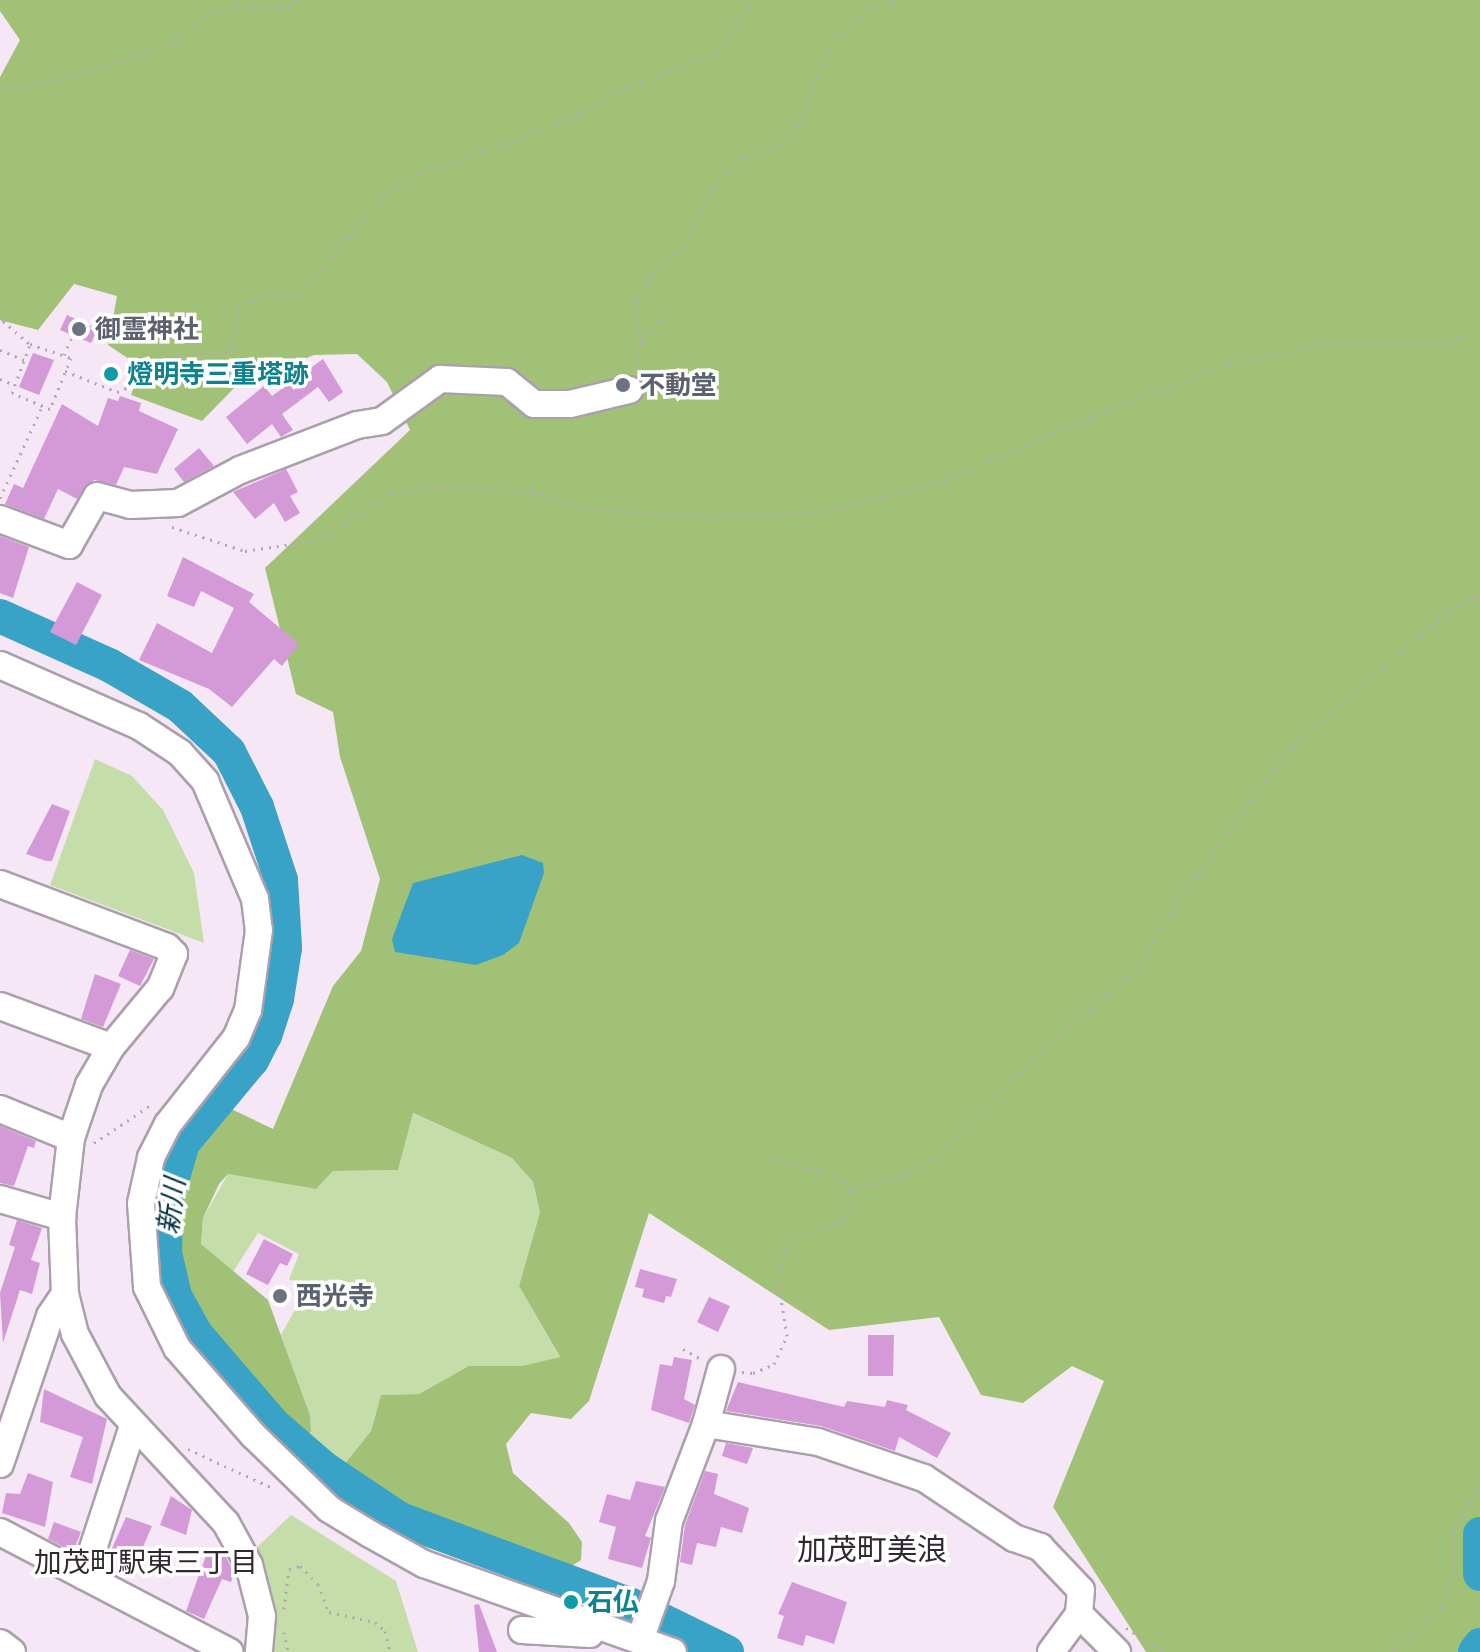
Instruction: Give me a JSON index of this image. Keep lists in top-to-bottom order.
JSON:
{
  "districts": ["加茂町美浪", "加茂町駅東三丁目"],
  "water": ["新川"],
  "places": [
    "御霊神社",
    "燈明寺三重塔跡",
    "不動堂",
    "西光寺",
    "石仏"
  ]
}
